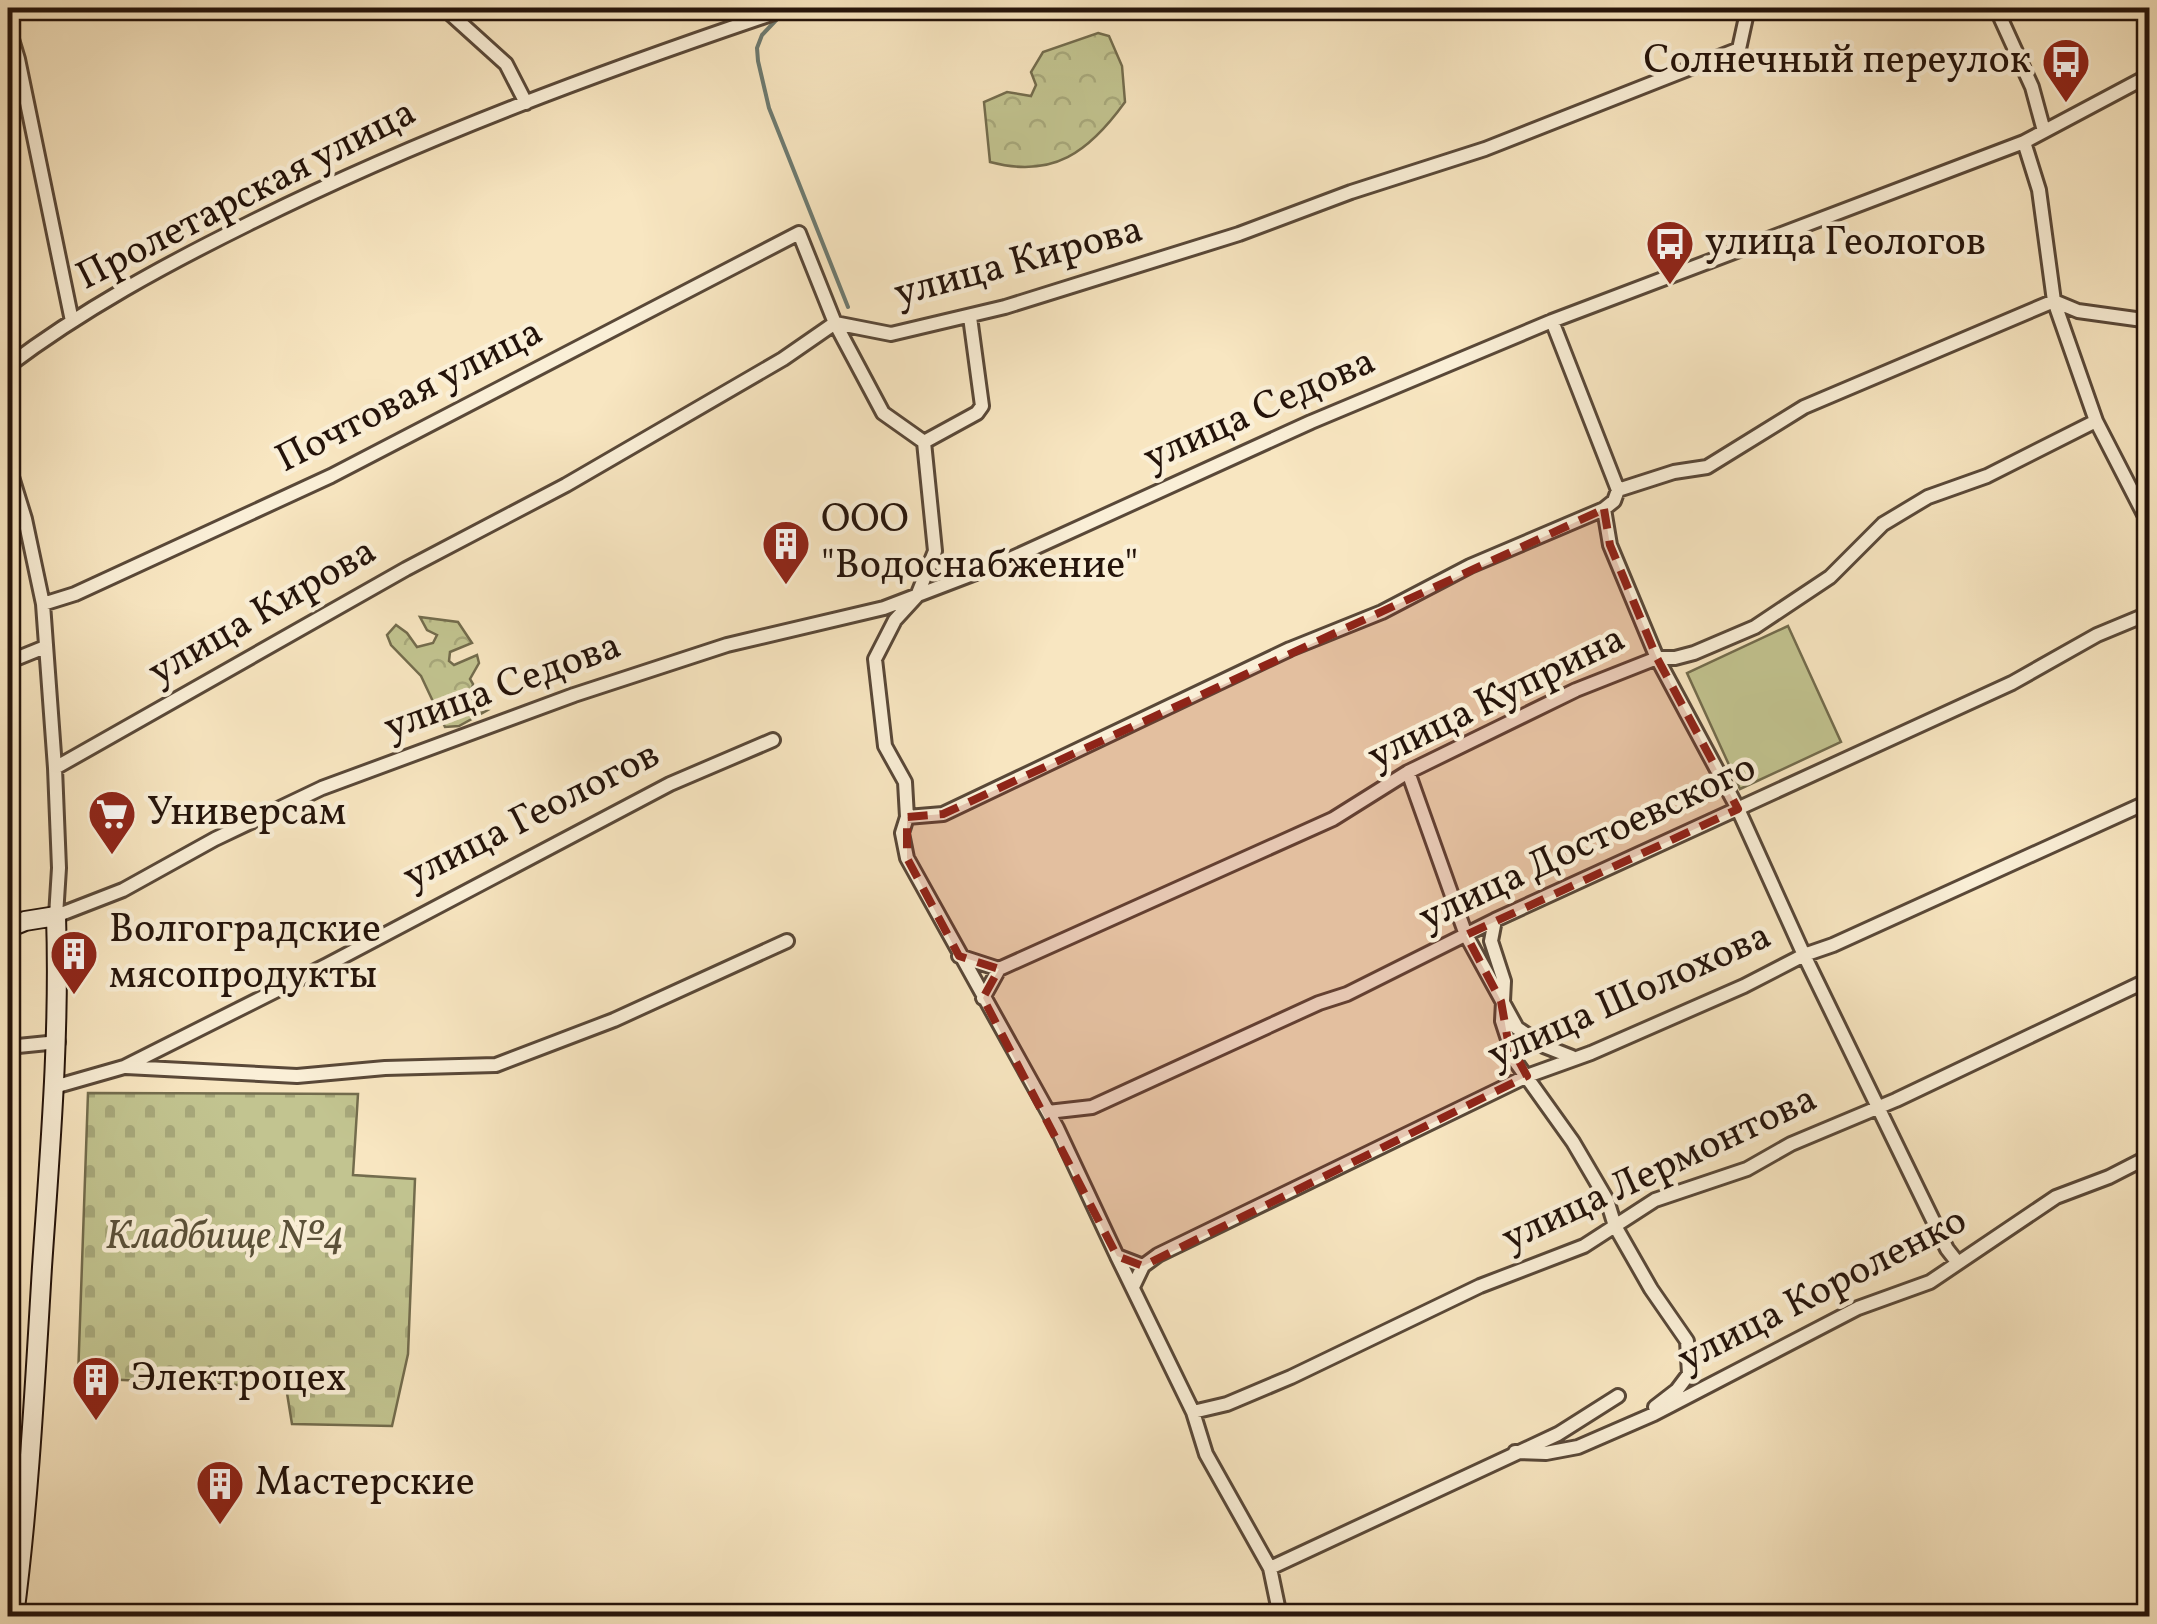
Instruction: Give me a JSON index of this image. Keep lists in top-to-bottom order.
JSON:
{
  "streets": {
    "street": [
      "Пролетарская улица",
      "улица Кирова",
      "Почтовая улица",
      "улица Седова",
      "улица Куприна",
      "улица Геологов",
      "улица Достоевского",
      "улица Шолохова",
      "улица Лермонтова",
      "улица Короленко"
    ]
  },
  "crossings": [
    ["улица Кирова", "Почтовая улица"]
  ],
  "parks": ["Кладбище №4"],
  "places": {
    "bus stop": ["Солнечный переулок", "улица Геологов"],
    "building": [
      "ООО \"Водоснабжение\"",
      "Волгоградские мясопродукты",
      "Электроцех",
      "Мастерские"
    ],
    "supermarket": ["Универсам"]
  }
}
